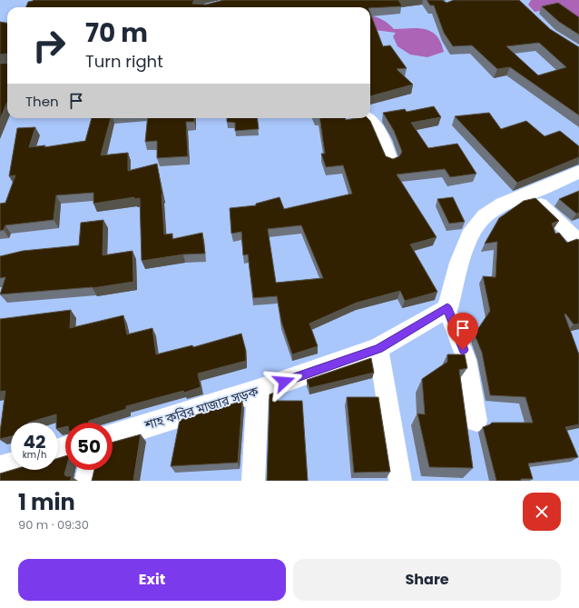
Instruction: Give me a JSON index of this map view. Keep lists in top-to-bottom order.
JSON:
{
  "streets": {
    "main road": ["শাহ কবির মাজার সড়ক"]
  },
  "page": {
    "turn": ["70 m", "Turn right"],
    "then": "Then",
    "speed": "42 km/h",
    "limit": "50",
    "heading": ["1 min", "90 m · 09:30"],
    "buttons": ["Exit", "Share"]
  }
}
